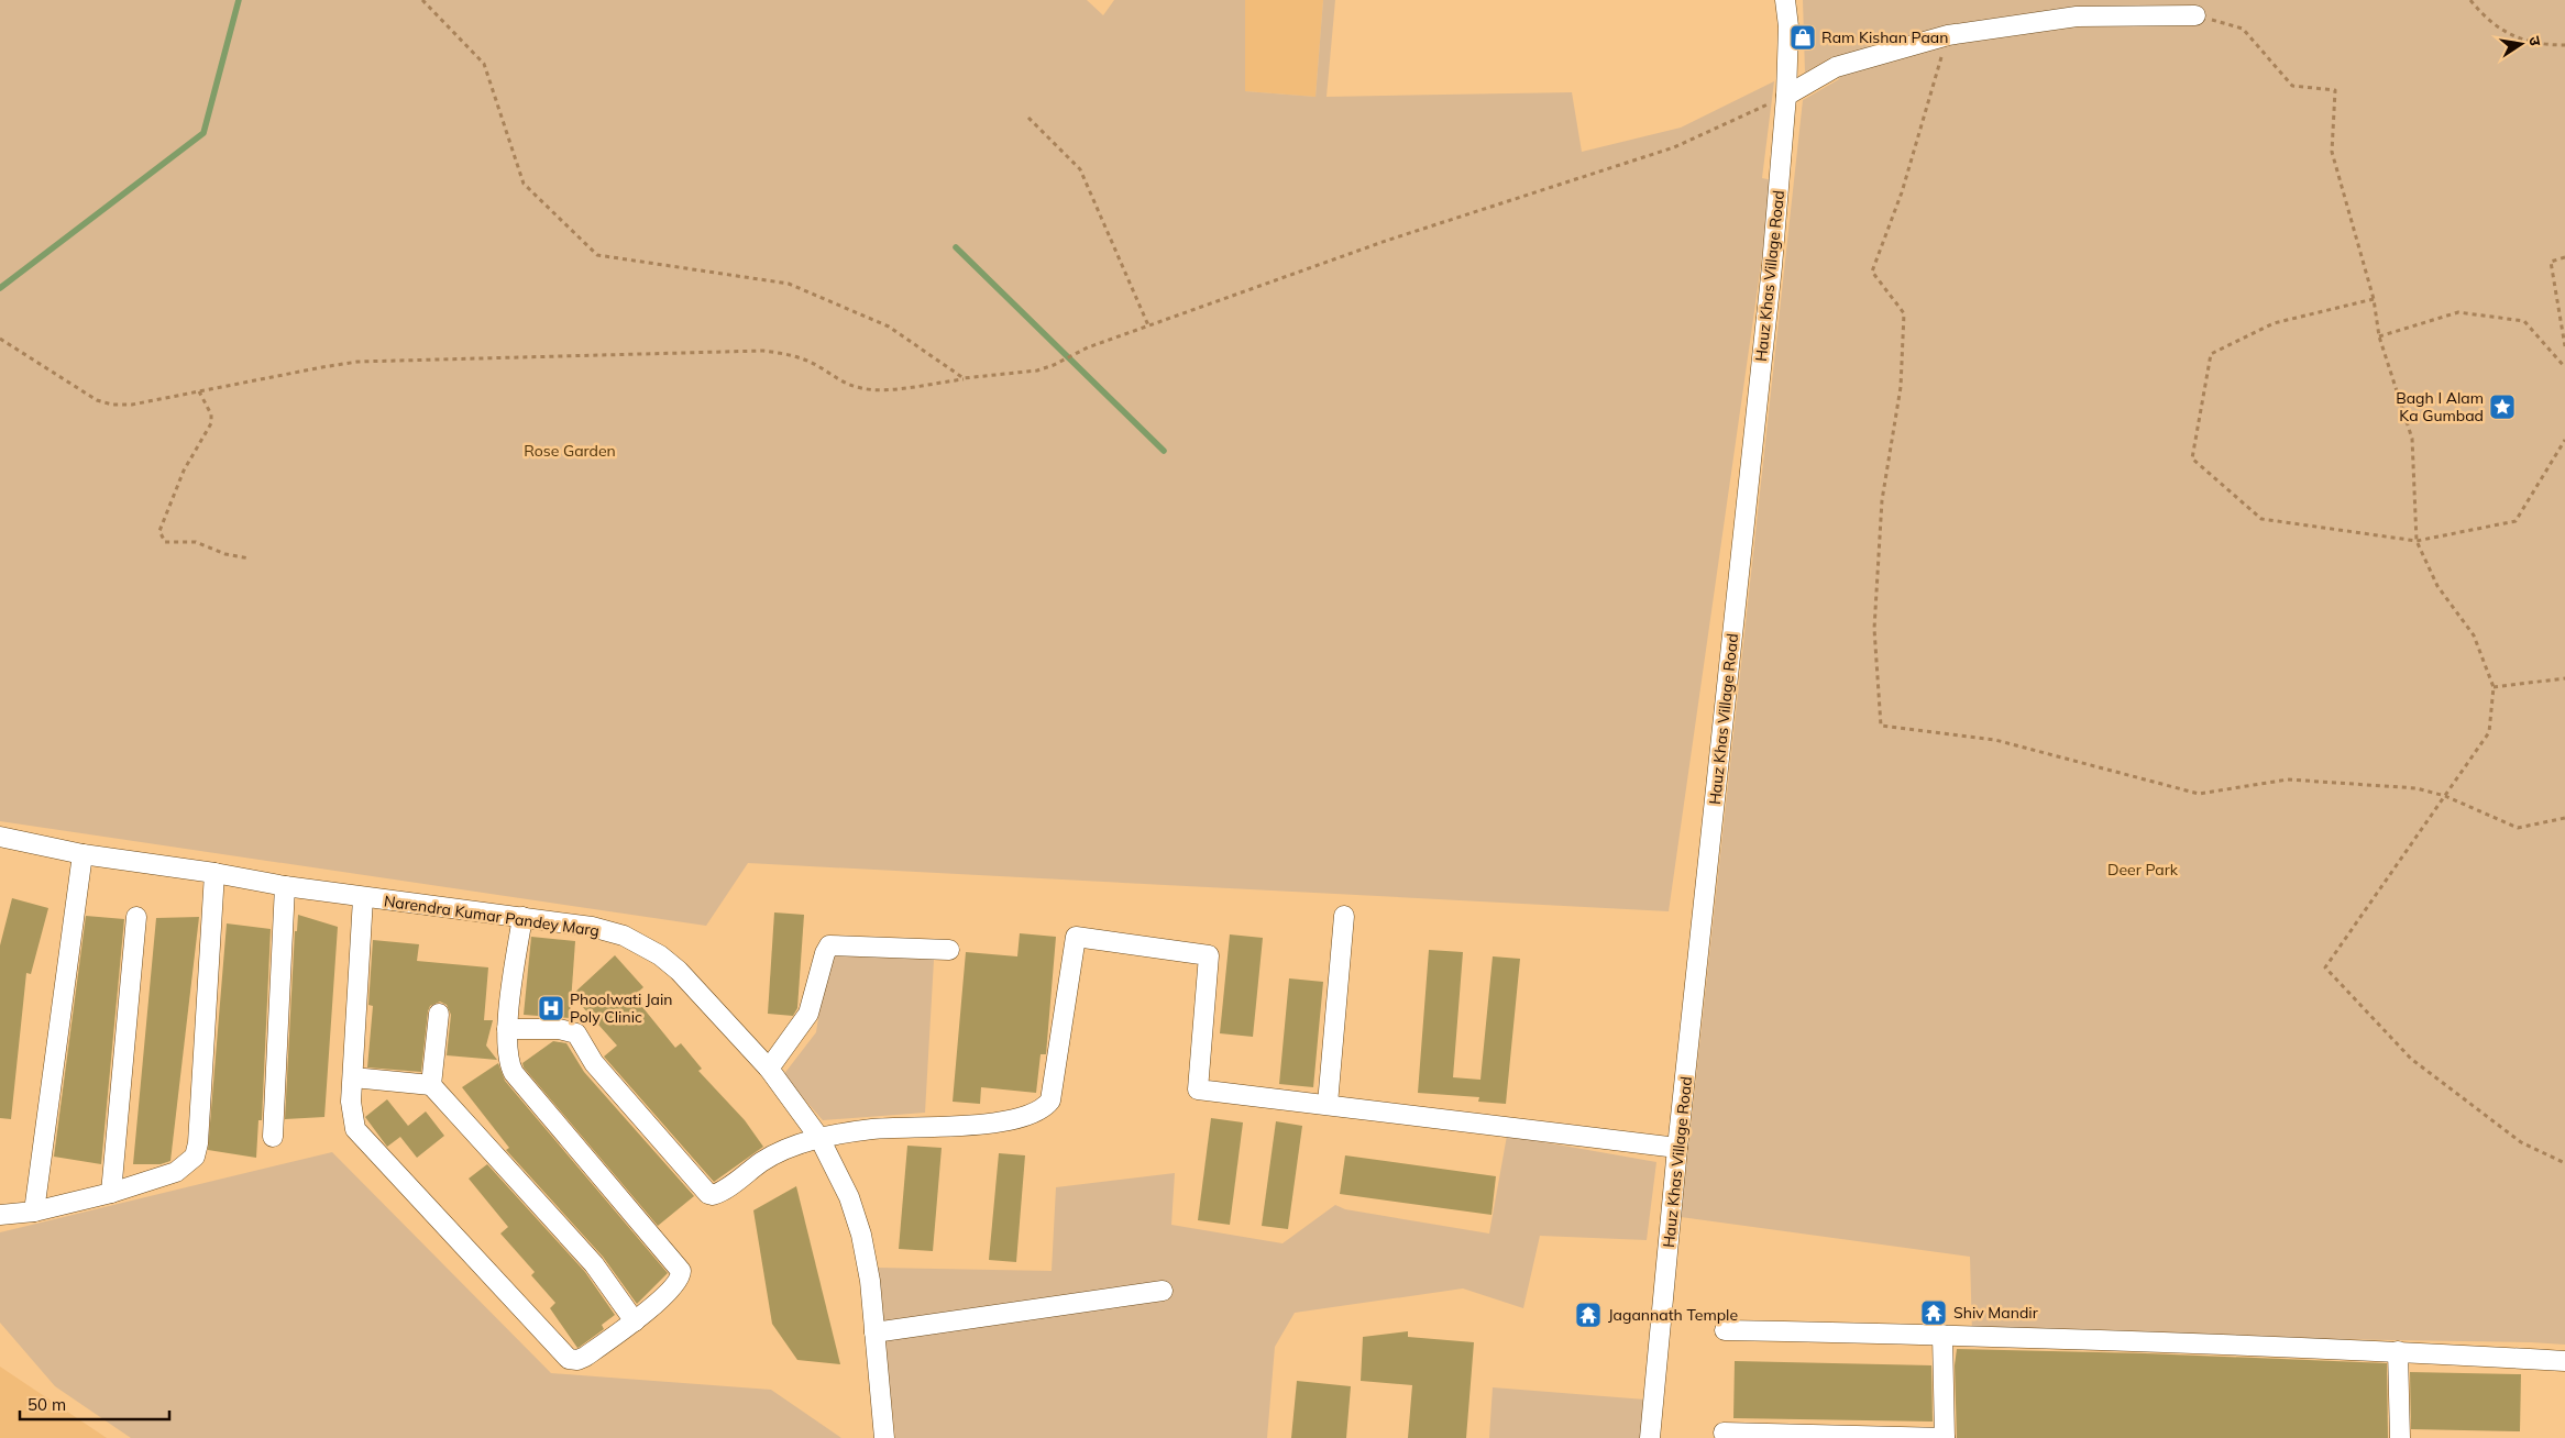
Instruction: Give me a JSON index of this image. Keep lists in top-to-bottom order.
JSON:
{
  "streets": {
    "street": ["Hauz Khas Village Road", "Narendra Kumar Pandey Marg"]
  },
  "parks": ["Rose Garden", "Deer Park"],
  "places": {
    "shop": ["Ram Kishan Paan"],
    "place": ["Bagh I Alam Ka Gumbad"],
    "hospital": ["Phoolwati Jain Poly Clinic"],
    "temple": ["Shiv Mandir", "Jagannath Temple"]
  },
  "scale_bar": "50 m",
  "north": "right"
}
